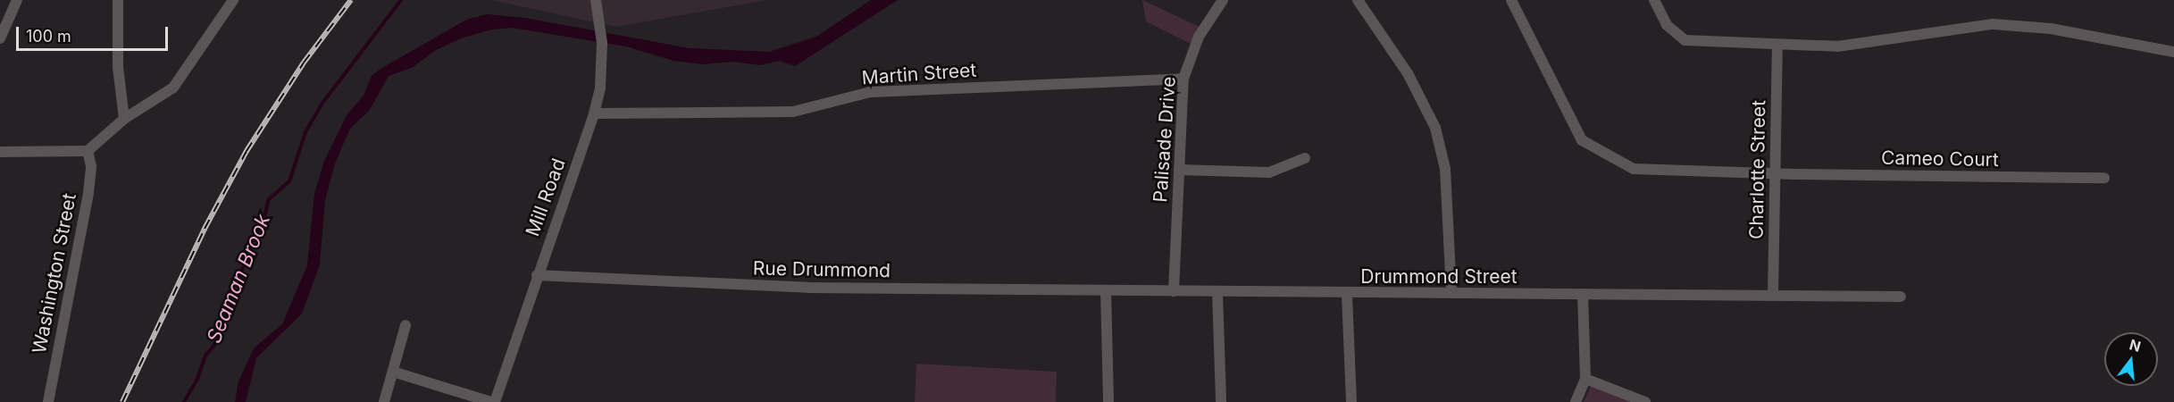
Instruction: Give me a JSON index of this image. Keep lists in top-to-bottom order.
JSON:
{
  "streets": {
    "street": [
      "Martin Street",
      "Palisade Drive",
      "Cameo Court",
      "Charlotte Street",
      "Mill Road",
      "Rue Drummond",
      "Washington Street",
      "Drummond Street"
    ]
  },
  "crossings": [
    ["Martin Street", "Palisade Drive"],
    ["Martin Street", "Mill Road"],
    ["Palisade Drive", "Drummond Street"],
    ["Cameo Court", "Charlotte Street"],
    ["Charlotte Street", "Drummond Street"],
    ["Mill Road", "Rue Drummond"],
    ["Rue Drummond", "Drummond Street"]
  ],
  "water": ["Seaman Brook"],
  "scale_bar": "100 m",
  "north": "top"
}
